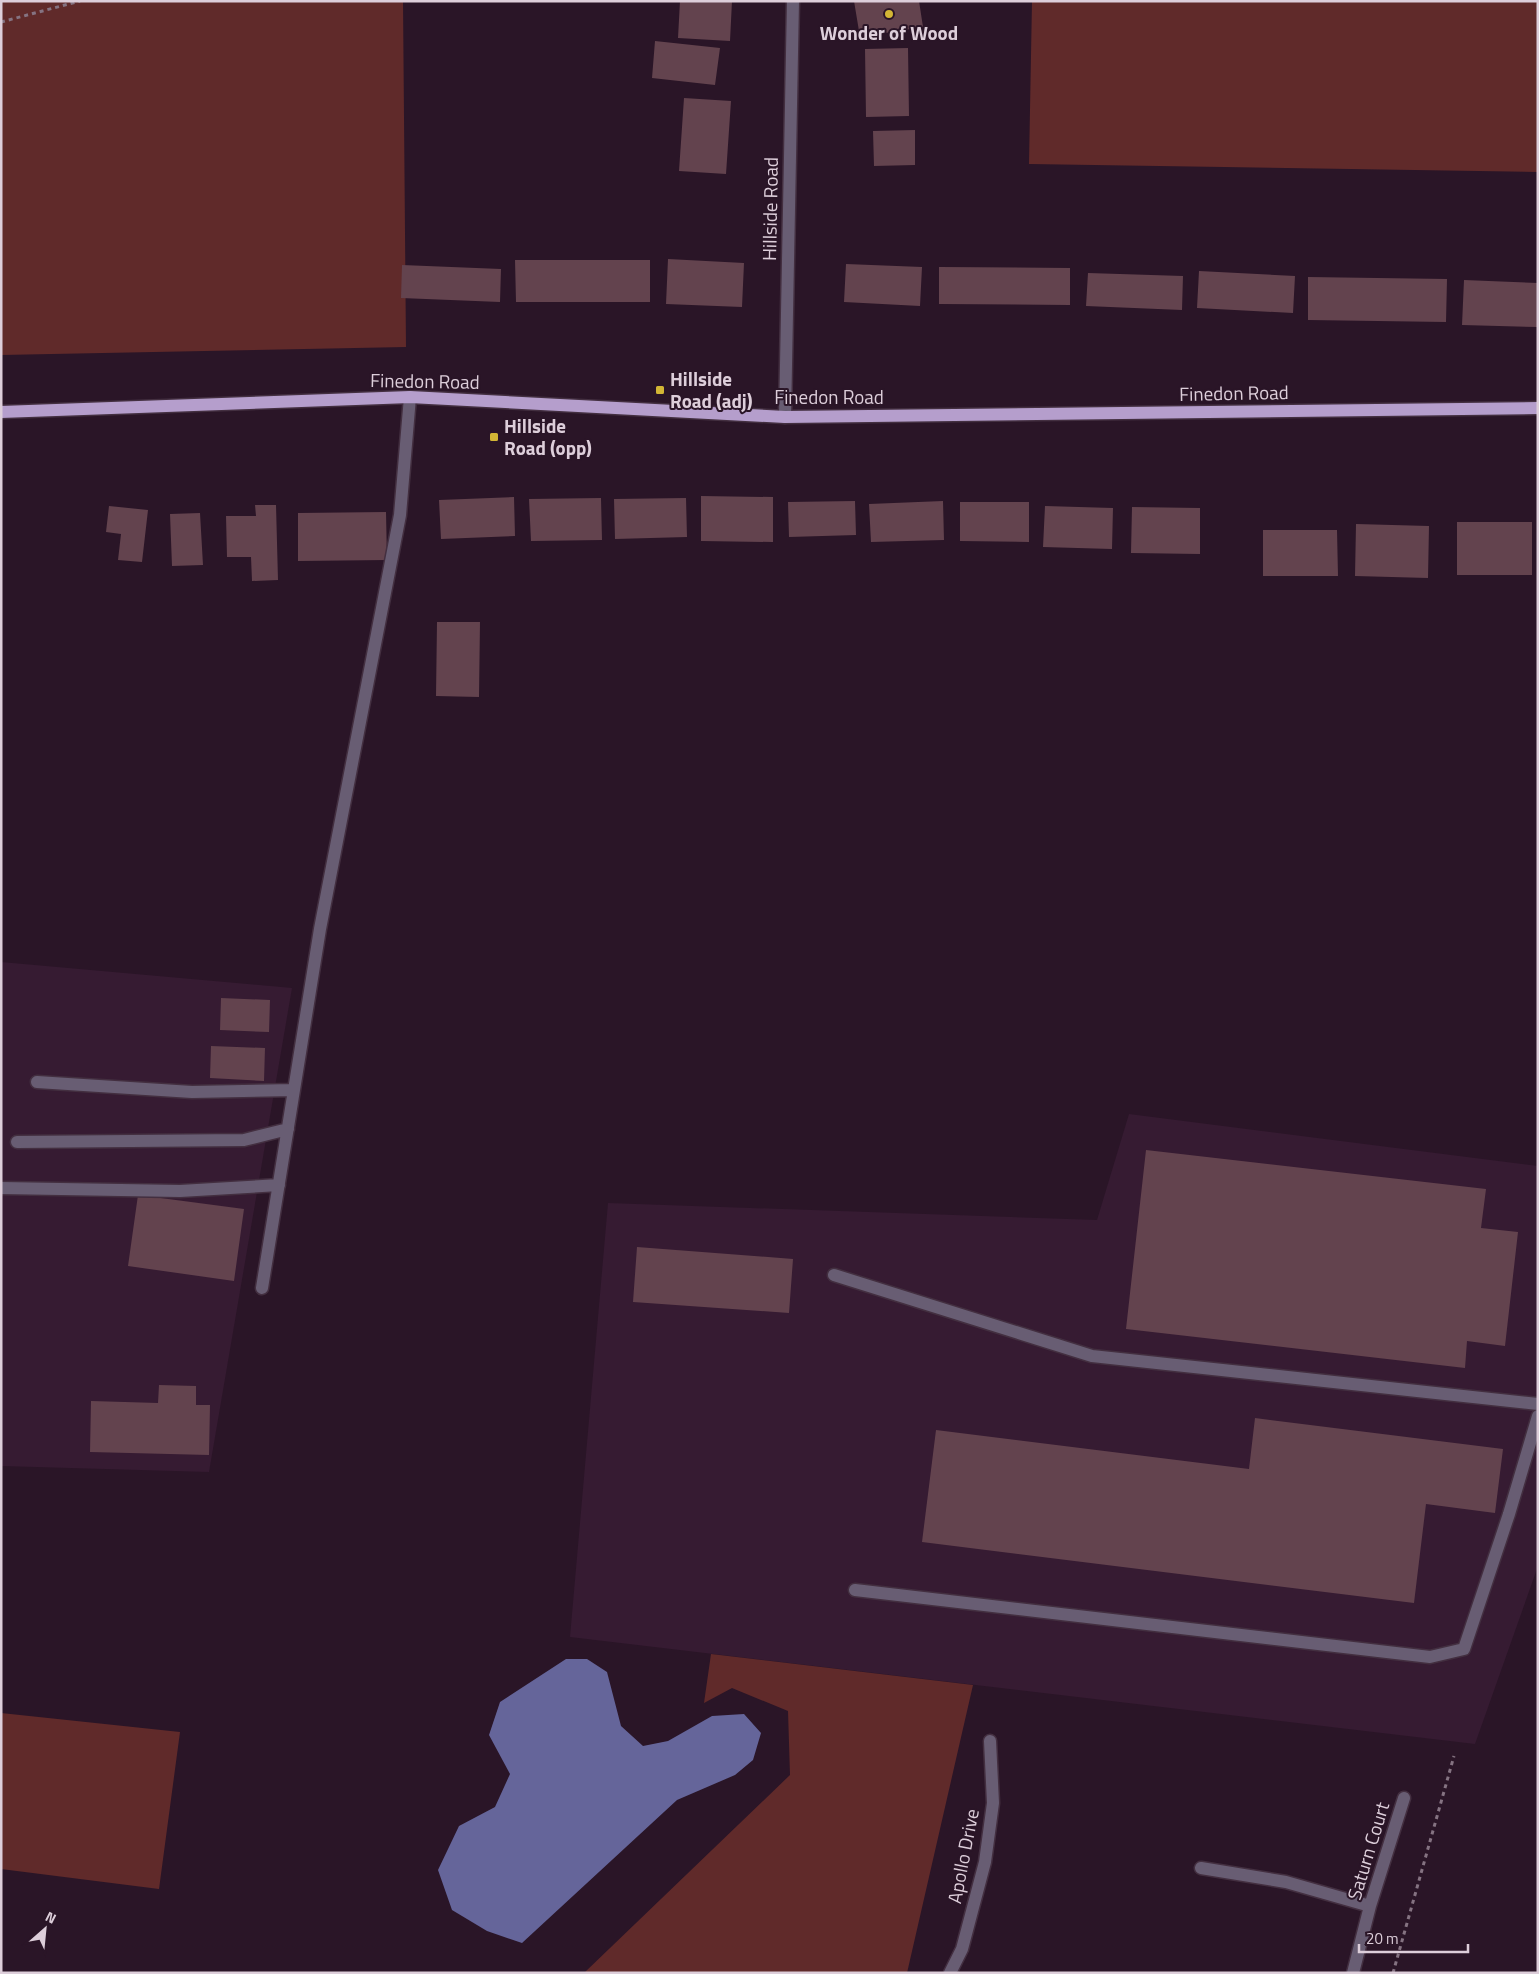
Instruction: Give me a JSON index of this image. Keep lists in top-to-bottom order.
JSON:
{
  "streets": {
    "main road": ["Finedon Road"],
    "street": ["Hillside Road", "Saturn Court", "Apollo Drive"]
  },
  "crossings": [
    ["Hillside Road", "Finedon Road"]
  ],
  "places": {
    "other": ["Wonder of Wood"],
    "transit": ["Hillside Road (adj)", "Hillside Road (opp)"]
  },
  "scale_bar": "20 m",
  "north": "top right"
}
